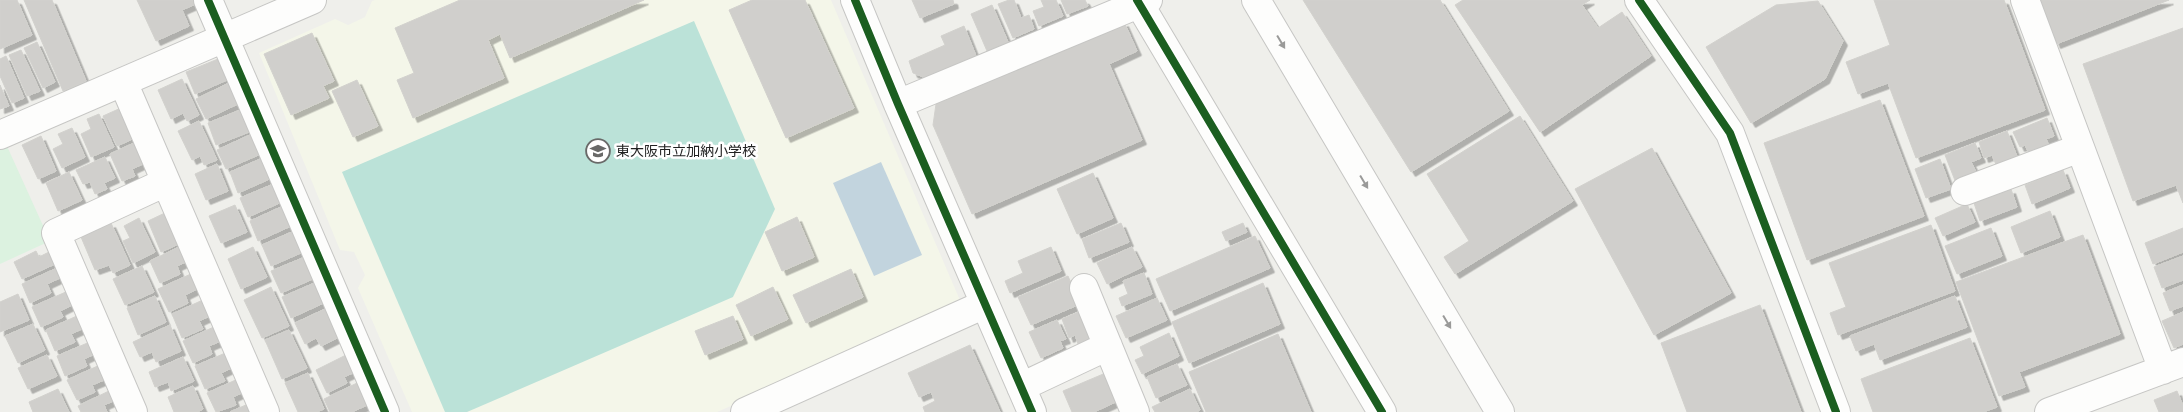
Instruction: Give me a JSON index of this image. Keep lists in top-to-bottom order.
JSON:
{
  "places": {
    "school or university": ["東大阪市立加納小学校"]
  }
}
